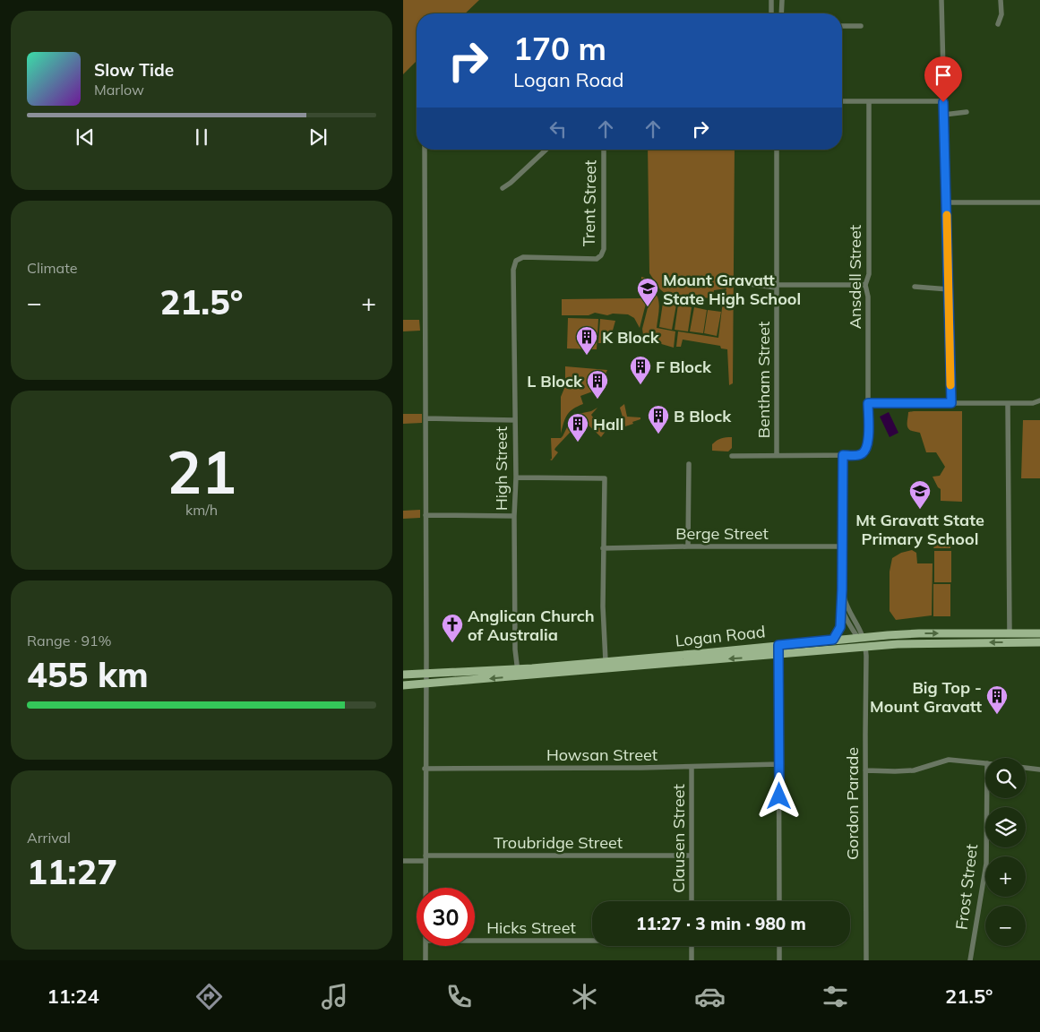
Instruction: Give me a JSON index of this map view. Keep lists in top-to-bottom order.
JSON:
{
  "streets": {
    "main road": ["Logan Road"],
    "street": [
      "Trent Street",
      "Ansdell Street",
      "Bentham Street",
      "High Street",
      "Berge Street",
      "Howsan Street",
      "Gordon Parade",
      "Clausen Street",
      "Troubridge Street",
      "Frost Street",
      "Hicks Street"
    ]
  },
  "crossings": [
    ["Trent Street", "High Street"],
    ["High Street", "Logan Road"],
    ["Logan Road", "Gordon Parade"],
    ["Howsan Street", "Clausen Street"],
    ["Clausen Street", "Troubridge Street"]
  ],
  "places": {
    "school or university": ["Mount Gravatt State High School", "Mt Gravatt State Primary School"],
    "building": [
      "K Block",
      "F Block",
      "L Block",
      "B Block",
      "Hall",
      "Big Top - Mount Gravatt"
    ],
    "church": ["Anglican Church of Australia"]
  },
  "page": {
    "turn": ["170 m", "Logan Road"],
    "song": ["Slow Tide", "Marlow"],
    "tile": [
      "Climate",
      ["21", "km/h"],
      ["Range · 91%", "455 km"],
      ["Arrival", "11:27"]
    ],
    "heat": ["−", "21.5°", "+"],
    "map_buttons": ["+", "−"],
    "limit": "30",
    "trip": "11:27 · 3 min · 980 m",
    "tabs": ["11:24", "21.5°"]
  }
}
